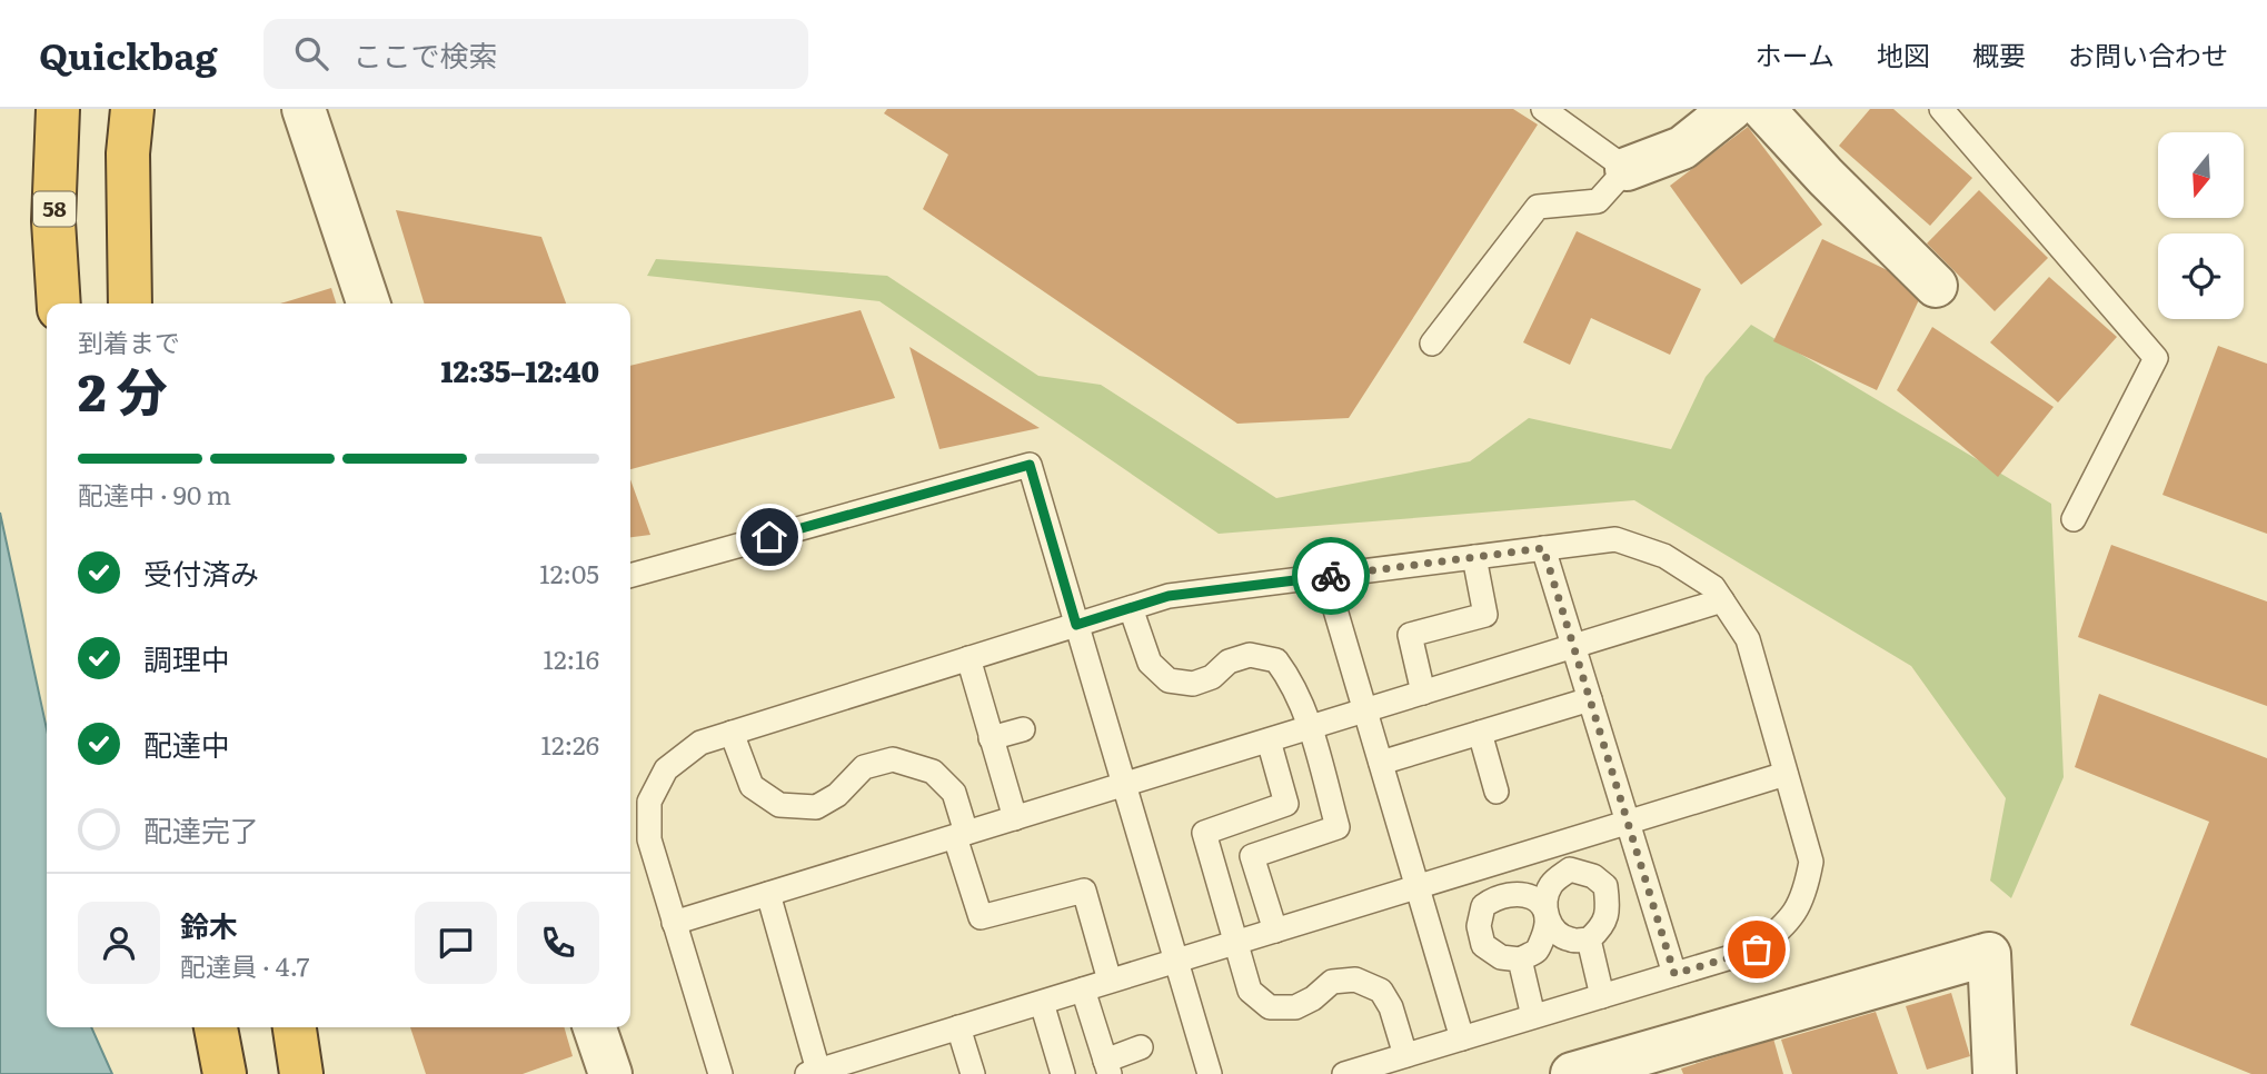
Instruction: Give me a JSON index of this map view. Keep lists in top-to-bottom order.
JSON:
{
  "streets": {
    "highway": ["58"]
  },
  "north": "bottom",
  "page": {
    "header": "Quickbag",
    "search": "ここで検索",
    "nav": [
      "ホーム",
      "地図",
      "概要",
      "お問い合わせ"
    ],
    "heading": ["2 分", "到着まで", "12:35–12:40"],
    "panel": ["鈴木", "配達員 · 4.7"],
    "bar": "配達中 · 90 m",
    "list": [
      ["受付済み", "12:05"],
      ["調理中", "12:16"],
      ["配達中", "12:26"],
      "配達完了"
    ]
  }
}
